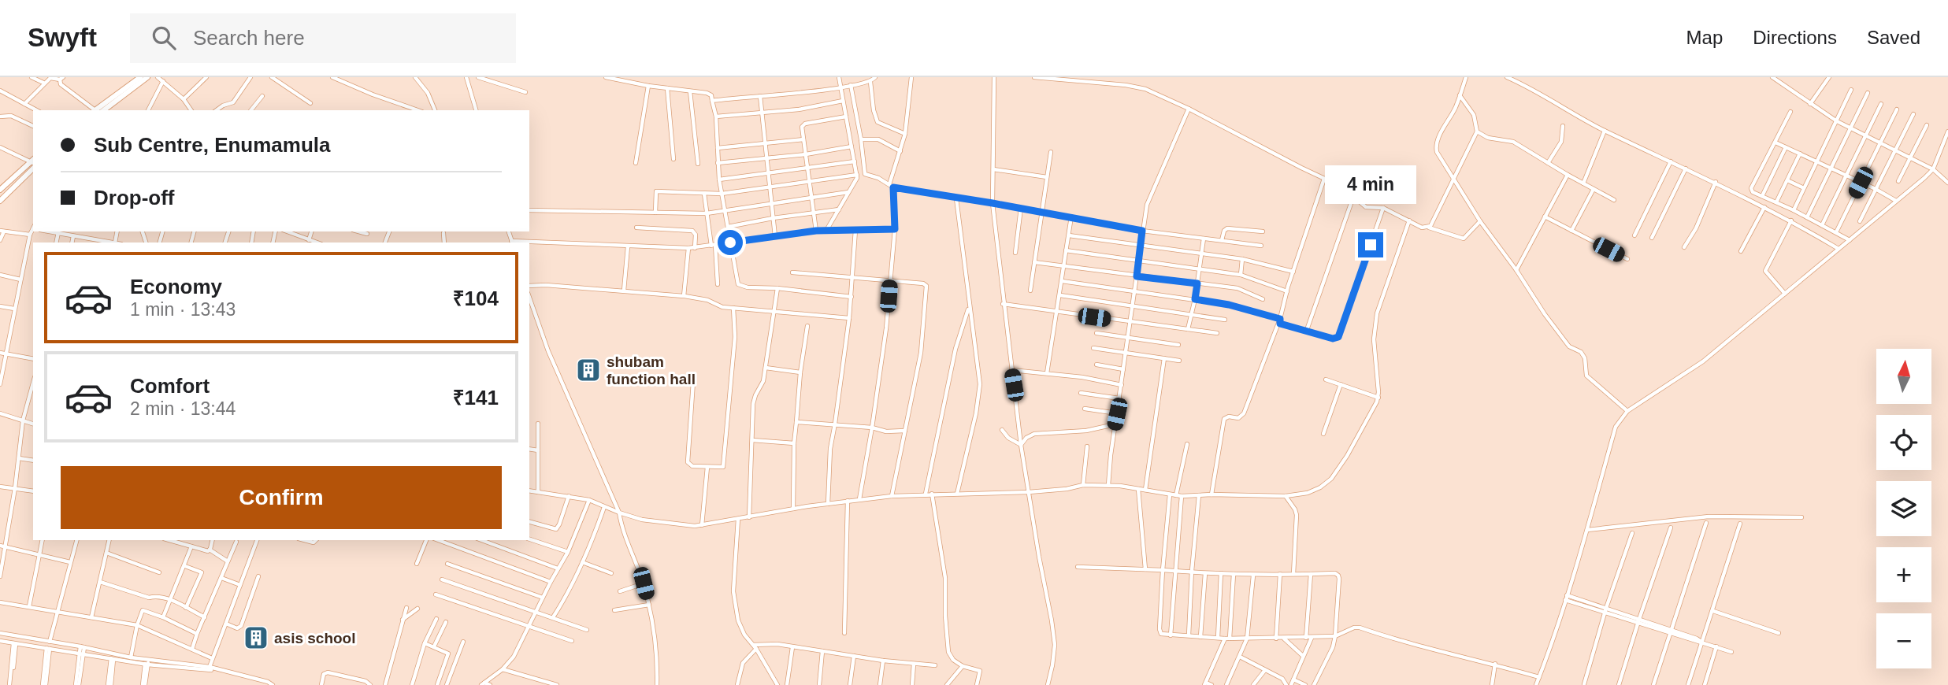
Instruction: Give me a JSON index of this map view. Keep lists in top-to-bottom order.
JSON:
{
  "places": {
    "building": ["shubam function hall", "asis school"]
  },
  "north": "top",
  "page": {
    "header": "Swyft",
    "search": "Search here",
    "nav": ["Map", "Directions", "Saved"],
    "banner": ["Sub Centre, Enumamula", "Drop-off"],
    "bubble": "4 min",
    "list": [
      {
        "name": "Economy",
        "note": "1 min · 13:43",
        "value": "₹104"
      },
      {
        "name": "Comfort",
        "note": "2 min · 13:44",
        "value": "₹141"
      }
    ],
    "map_buttons": ["+", "−"],
    "buttons": "Confirm"
  }
}
